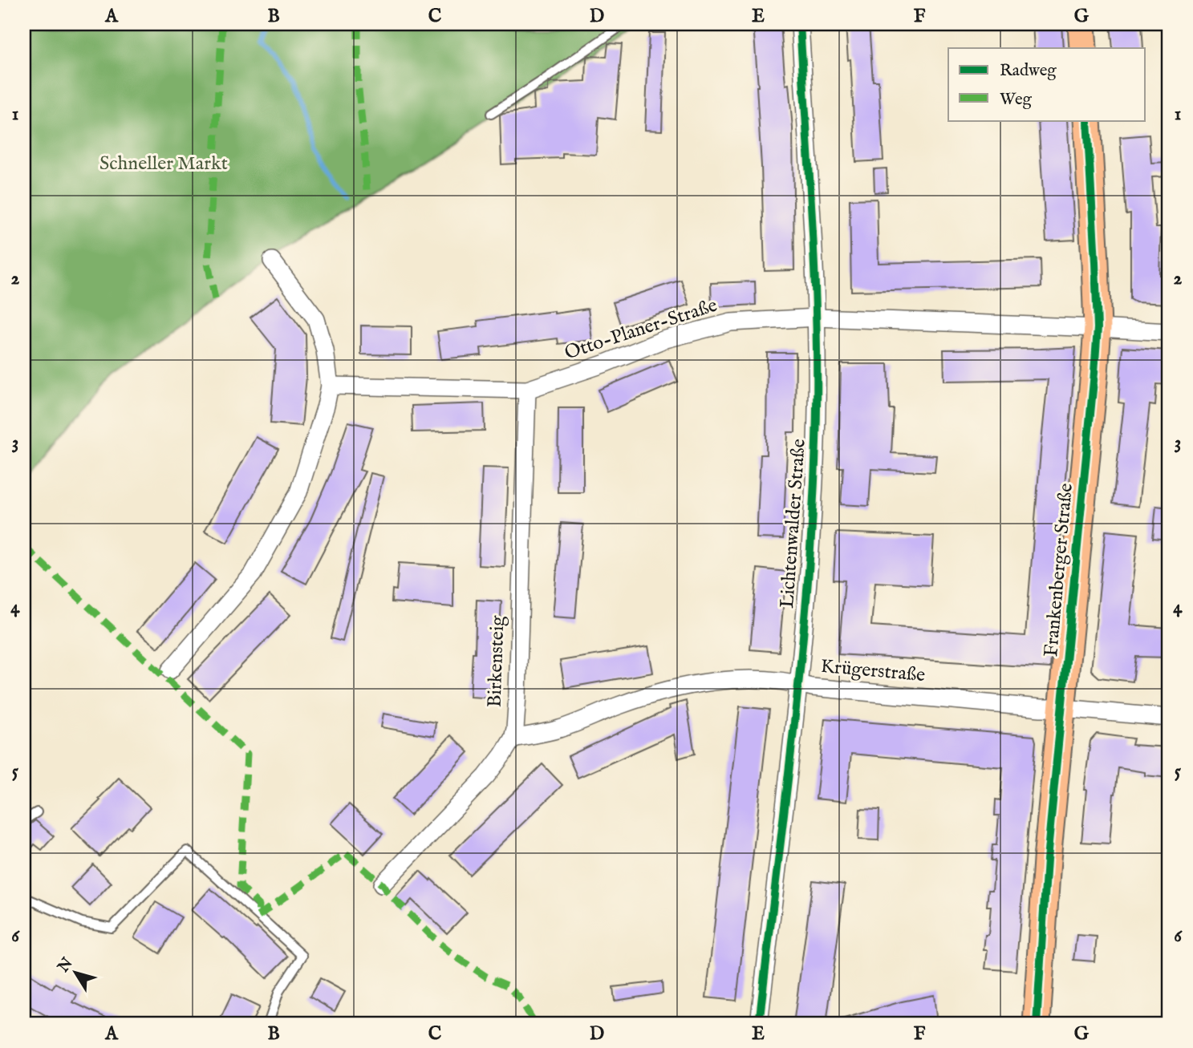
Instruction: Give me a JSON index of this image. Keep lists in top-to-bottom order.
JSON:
{
  "streets": {
    "main road": ["Frankenberger Straße"],
    "street": [
      "Otto-Planer-Straße",
      "Lichtenwalder Straße",
      "Birkensteig",
      "Krügerstraße"
    ]
  },
  "crossings": [
    ["Otto-Planer-Straße", "Lichtenwalder Straße"],
    ["Otto-Planer-Straße", "Frankenberger Straße"],
    ["Otto-Planer-Straße", "Birkensteig"],
    ["Lichtenwalder Straße", "Krügerstraße"],
    ["Frankenberger Straße", "Krügerstraße"],
    ["Birkensteig", "Krügerstraße"]
  ],
  "parks": ["Schneller Markt"],
  "legend": ["Radweg", "Weg"],
  "north": "top left",
  "grid": {
    "columns": [
      "A",
      "B",
      "C",
      "D",
      "E",
      "F",
      "G"
    ],
    "rows": [
      "1",
      "2",
      "3",
      "4",
      "5",
      "6"
    ]
  }
}
